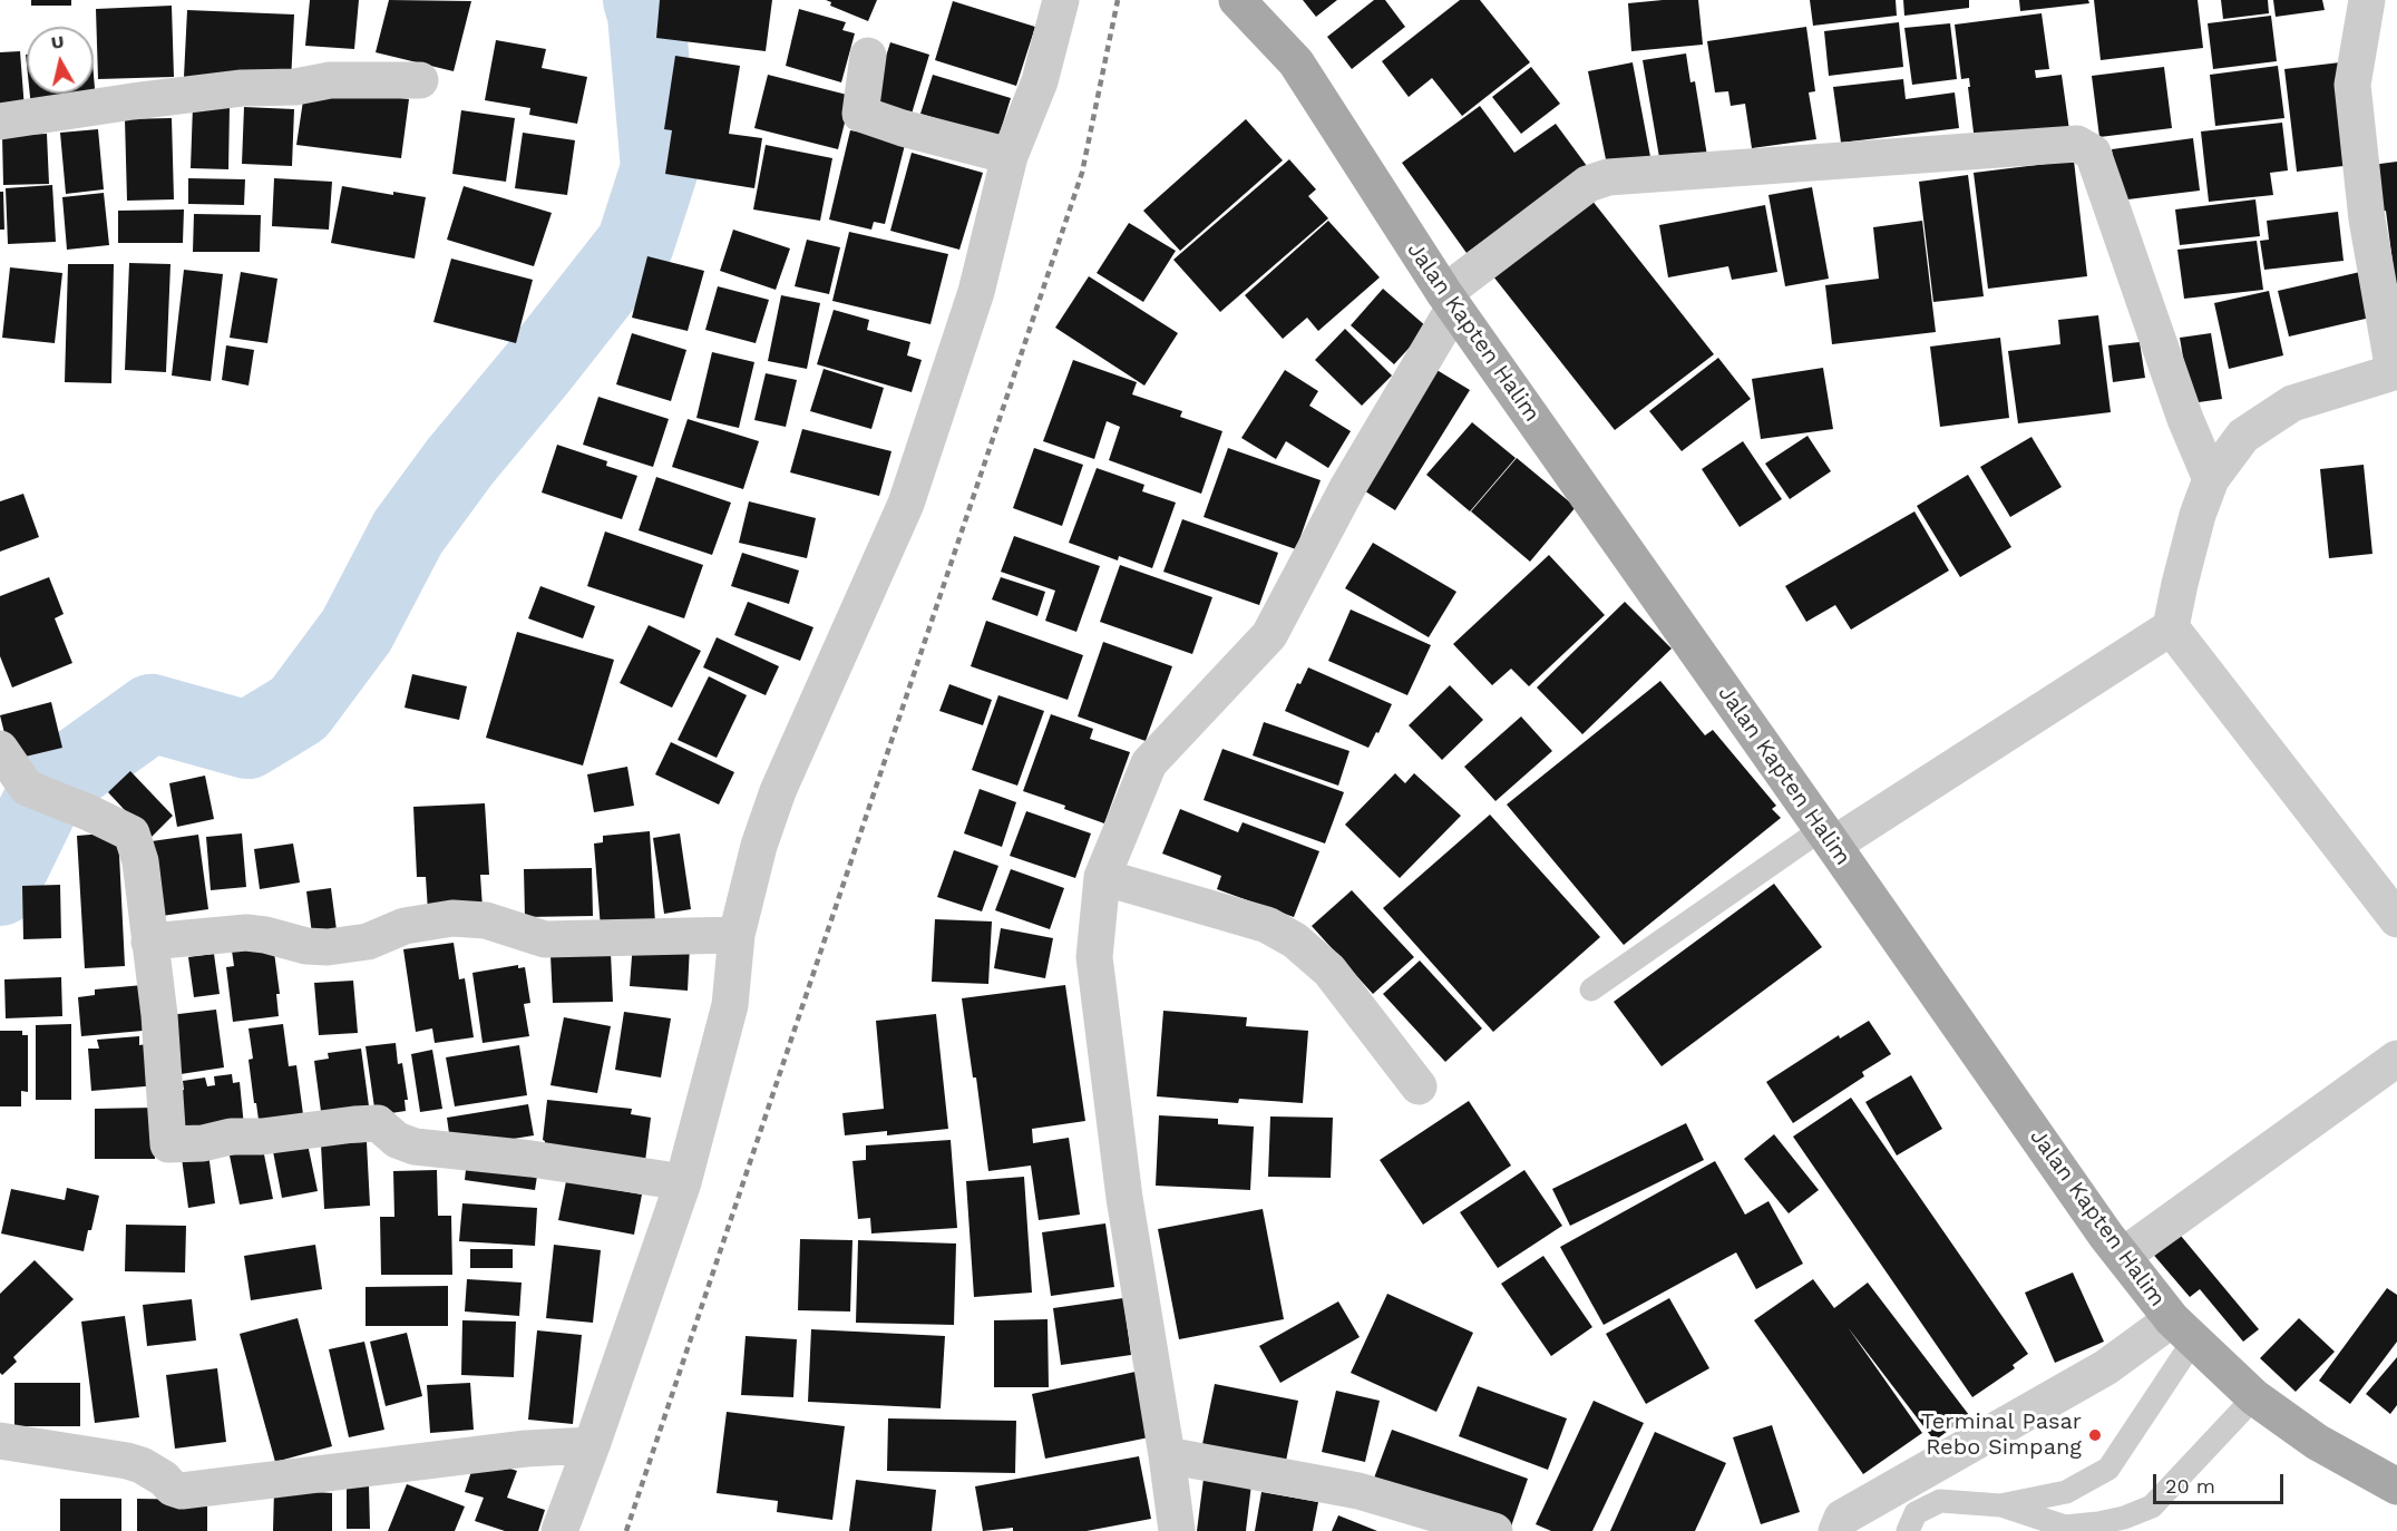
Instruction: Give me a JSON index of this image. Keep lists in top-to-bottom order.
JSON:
{
  "streets": {
    "main road": ["Jalan Kapten Halim"]
  },
  "places": ["Terminal Pasar Rebo Simpang"],
  "scale_bar": "20 m",
  "north": "top"
}
